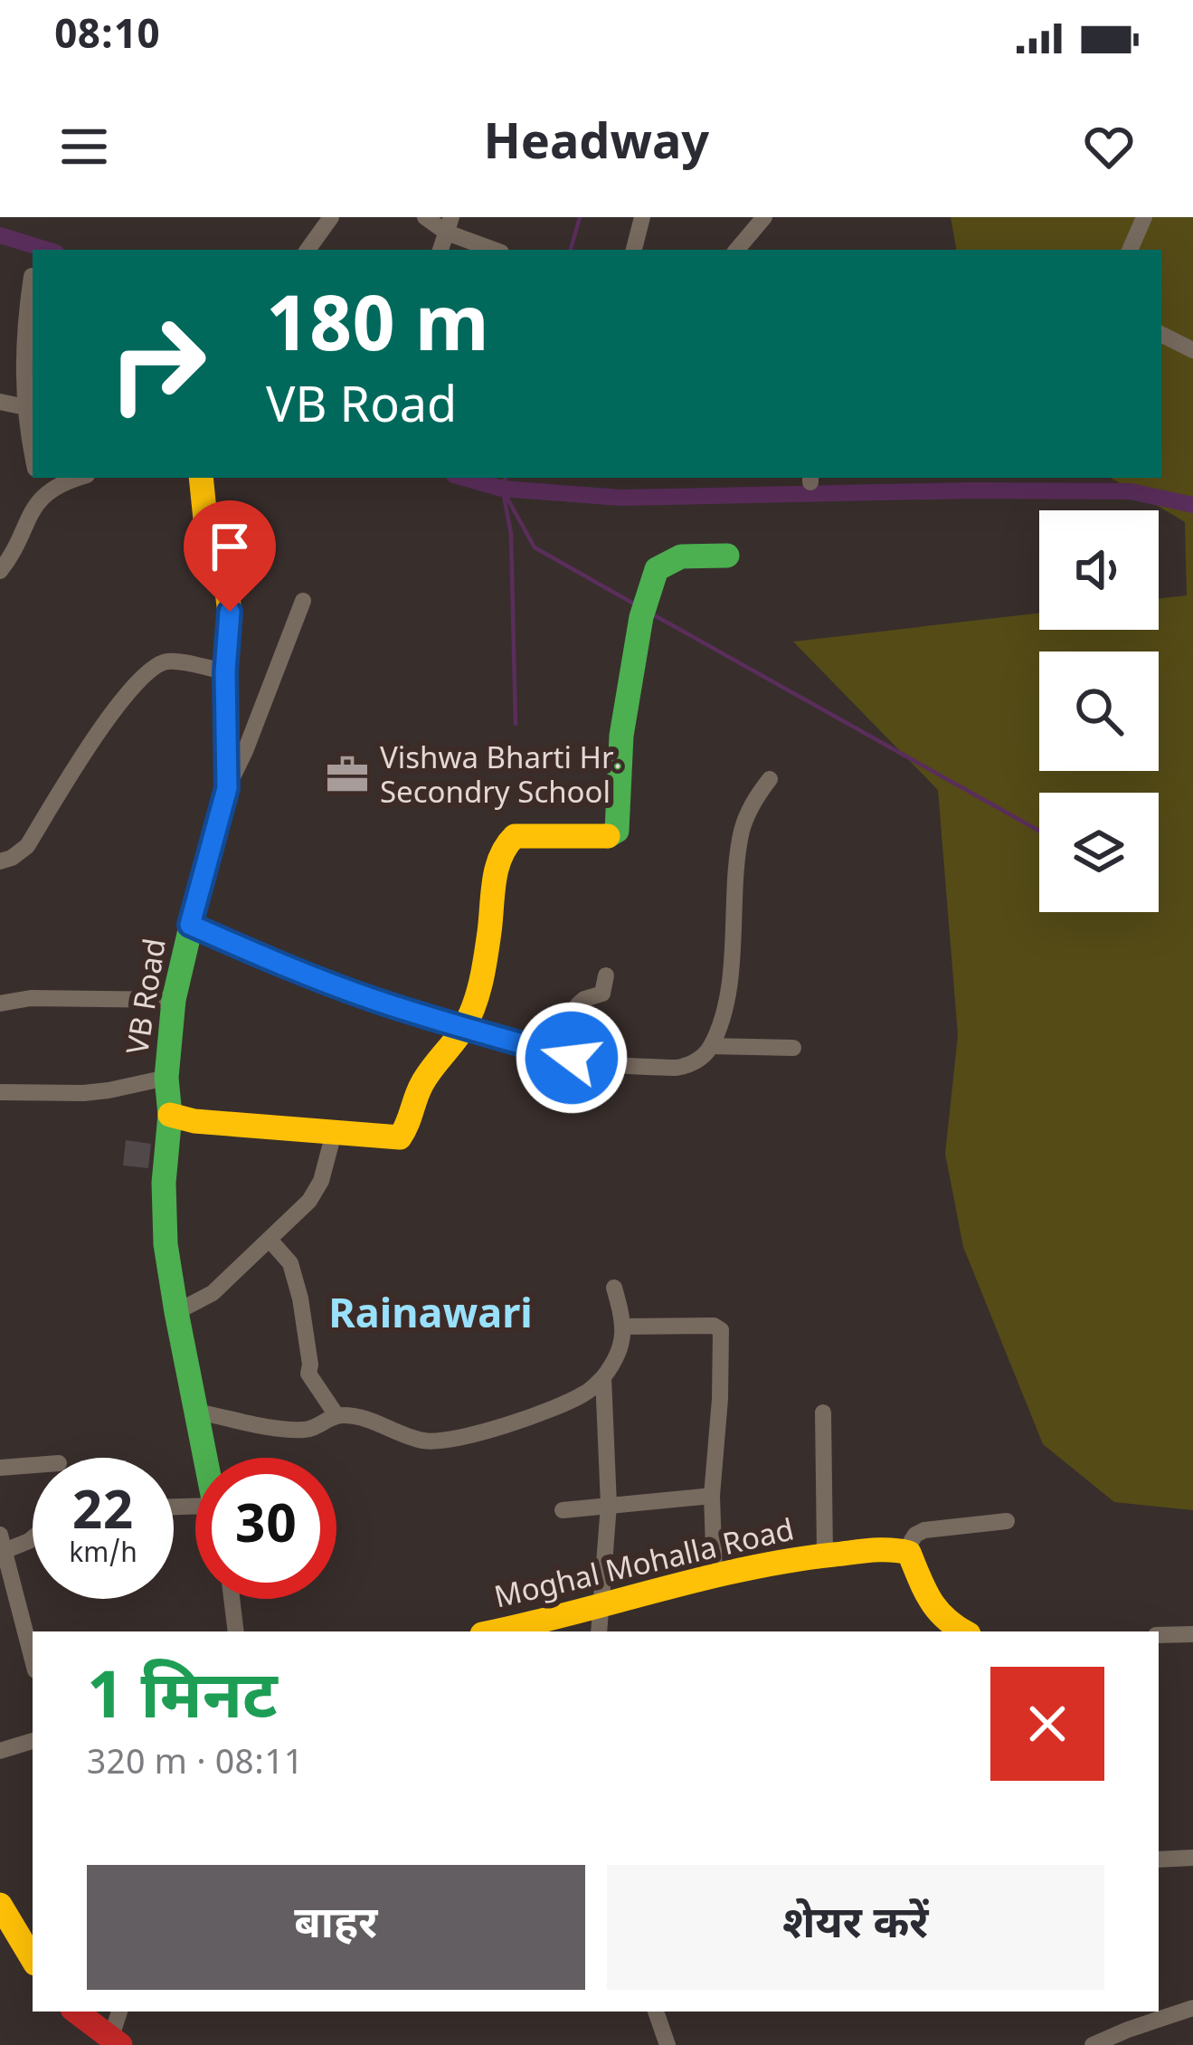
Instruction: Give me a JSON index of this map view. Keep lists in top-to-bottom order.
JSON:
{
  "streets": {
    "street": ["VB Road", "Moghal Mohalla Road"]
  },
  "districts": ["Rainawari"],
  "places": {
    "office": ["Vishwa Bharti Hr. Secondry School"]
  },
  "page": {
    "status": "08:10",
    "header": "Headway",
    "turn": ["180 m", "VB Road"],
    "speed": "22 km/h",
    "limit": "30",
    "heading": ["1 मिनट", "320 m · 08:11"],
    "buttons": ["बाहर", "शेयर करें"]
  }
}
